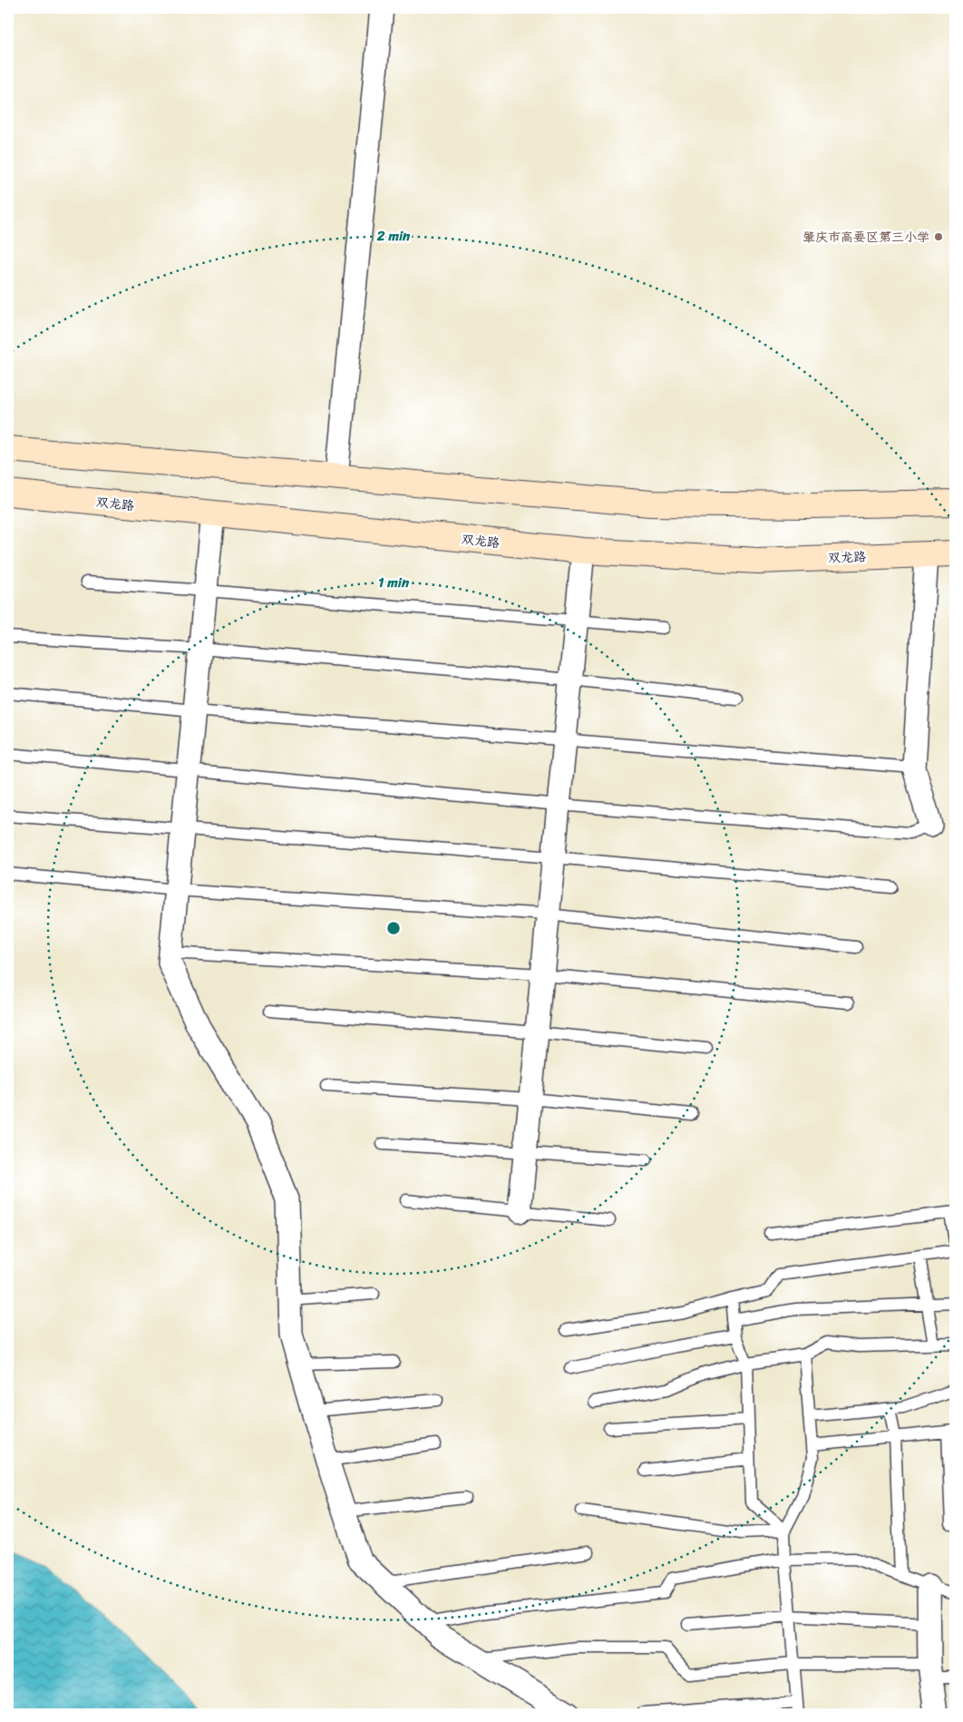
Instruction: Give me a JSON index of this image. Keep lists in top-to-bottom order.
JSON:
{
  "streets": {
    "street": ["双龙路"]
  },
  "places": ["肇庆市高要区第三小学"],
  "rings": ["2 min", "1 min"]
}
